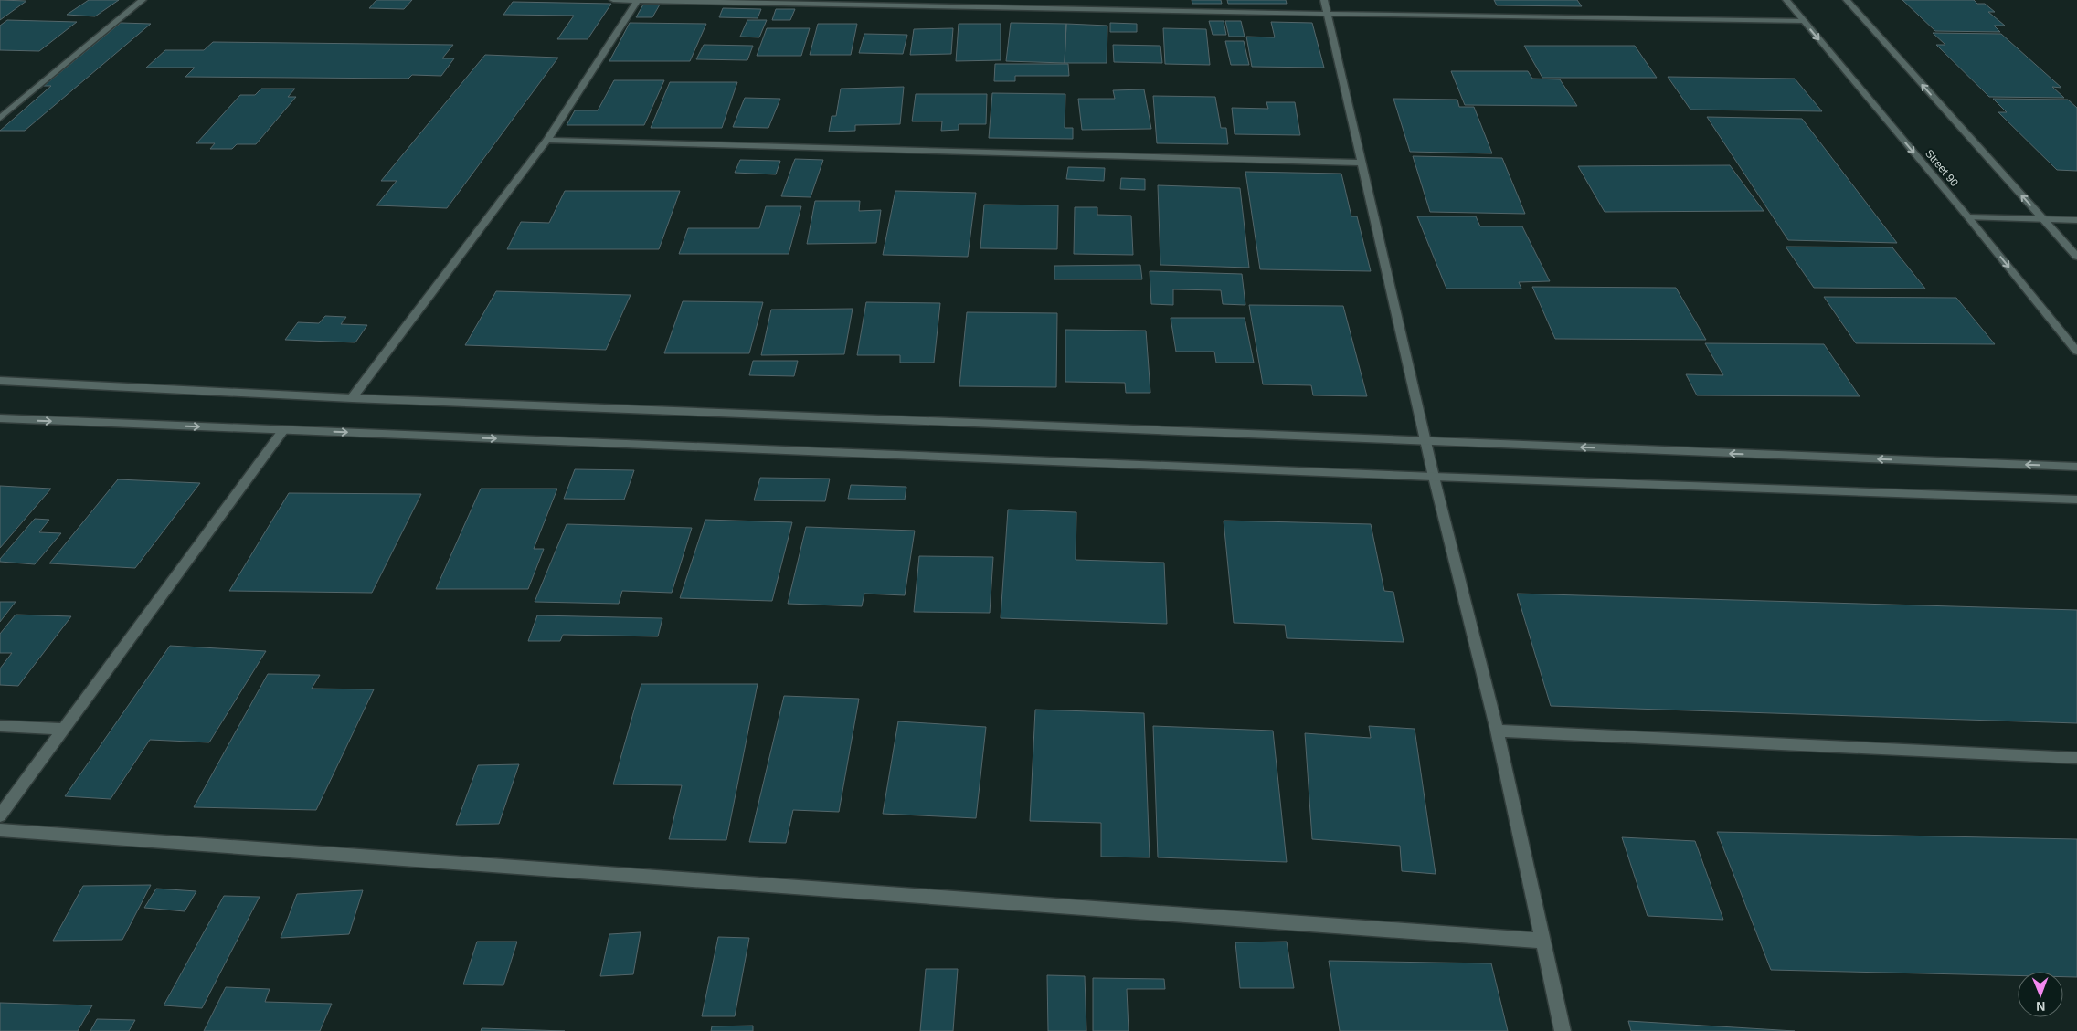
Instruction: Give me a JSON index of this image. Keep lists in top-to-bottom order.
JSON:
{
  "streets": {
    "street": ["Street 90"]
  },
  "north": "bottom"
}
